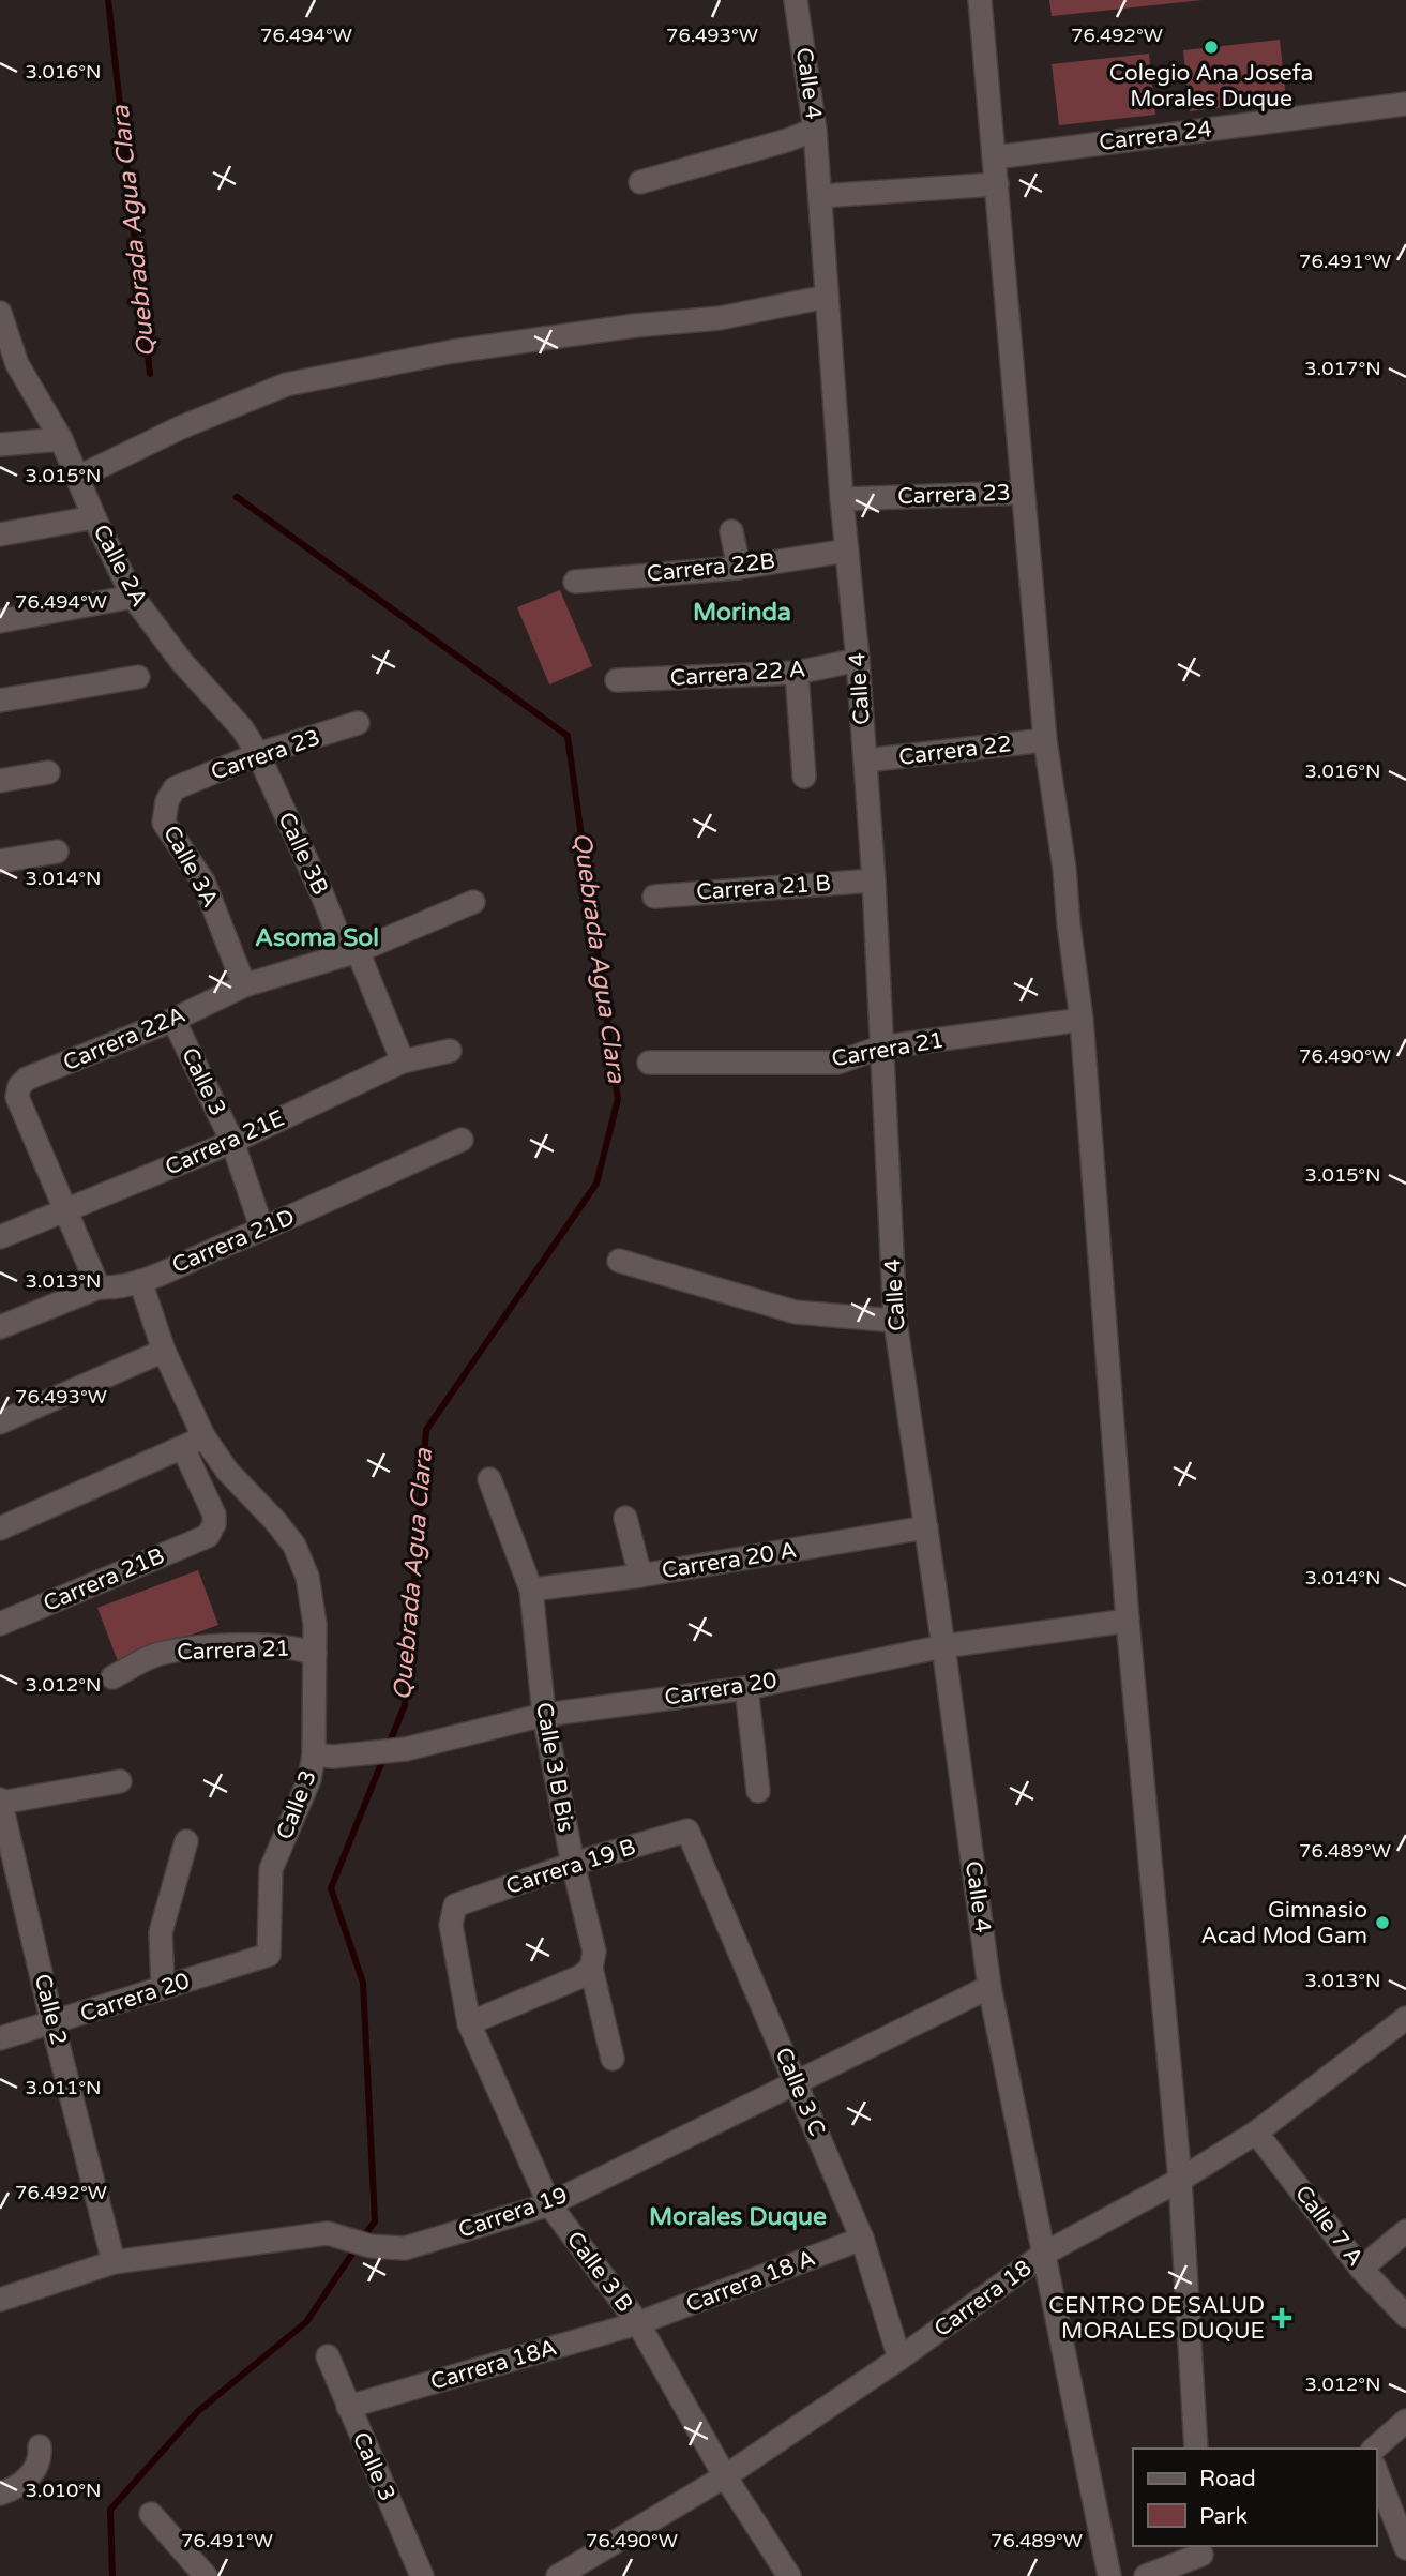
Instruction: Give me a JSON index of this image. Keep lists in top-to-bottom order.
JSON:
{
  "streets": {
    "street": [
      "Calle 4",
      "Carrera 24",
      "Carrera 23",
      "Calle 2A",
      "Carrera 22B",
      "Carrera 22 A",
      "Carrera 22",
      "Calle 3B",
      "Calle 3A",
      "Carrera 21 B",
      "Carrera 22A",
      "Carrera 21",
      "Calle 3",
      "Carrera 21E",
      "Carrera 21D",
      "Carrera 20 A",
      "Carrera 21B",
      "Carrera 20",
      "Calle 3 B Bis",
      "Carrera 19 B",
      "Calle 2",
      "Calle 3 C",
      "Carrera 19",
      "Calle 7 A",
      "Calle 3 B",
      "Carrera 18 A",
      "Carrera 18",
      "Carrera 18A"
    ]
  },
  "crossings": [
    ["Calle 4", "Carrera 23"],
    ["Calle 4", "Carrera 22B"],
    ["Calle 4", "Carrera 22 A"],
    ["Calle 4", "Carrera 22"],
    ["Calle 4", "Carrera 21 B"],
    ["Calle 4", "Carrera 21"],
    ["Calle 4", "Carrera 20 A"],
    ["Calle 4", "Carrera 20"],
    ["Calle 4", "Carrera 19"],
    ["Calle 4", "Carrera 18"],
    ["Carrera 23", "Calle 2A"],
    ["Carrera 23", "Calle 3B"],
    ["Carrera 23", "Calle 3A"],
    ["Calle 2A", "Calle 3B"],
    ["Calle 3B", "Carrera 22A"],
    ["Calle 3B", "Carrera 21E"],
    ["Calle 3A", "Carrera 22A"],
    ["Carrera 22A", "Calle 3"],
    ["Carrera 22A", "Carrera 21E"],
    ["Carrera 21", "Calle 3"],
    ["Calle 3", "Carrera 21E"],
    ["Calle 3", "Carrera 21D"],
    ["Calle 3", "Carrera 20"],
    ["Calle 3", "Carrera 18A"],
    ["Carrera 20 A", "Calle 3 B Bis"],
    ["Carrera 20", "Calle 3 B Bis"],
    ["Carrera 20", "Calle 2"],
    ["Calle 3 B Bis", "Carrera 19 B"],
    ["Carrera 19 B", "Calle 3 C"],
    ["Carrera 19 B", "Calle 3 B"],
    ["Calle 2", "Carrera 19"],
    ["Calle 3 C", "Carrera 19"],
    ["Calle 3 C", "Carrera 18 A"],
    ["Calle 3 C", "Carrera 18"],
    ["Carrera 19", "Calle 3 B"],
    ["Calle 7 A", "Carrera 18"],
    ["Calle 3 B", "Carrera 18 A"],
    ["Calle 3 B", "Carrera 18"],
    ["Calle 3 B", "Carrera 18A"],
    ["Carrera 18 A", "Carrera 18A"]
  ],
  "districts": ["Morinda", "Asoma Sol", "Morales Duque"],
  "water": ["Quebrada Agua Clara"],
  "places": {
    "other": ["Colegio Ana Josefa Morales Duque", "Gimnasio Acad Mod Gam"],
    "health": ["CENTRO DE SALUD MORALES DUQUE"]
  },
  "legend": ["Road", "Park"],
  "coordinates": [
    "76.494°W",
    "76.493°W",
    "76.492°W",
    "3.016°N",
    "76.491°W",
    "3.017°N",
    "3.015°N",
    "3.014°N",
    "76.490°W",
    "3.013°N",
    "3.012°N",
    "76.489°W",
    "3.011°N",
    "3.010°N"
  ]
}
